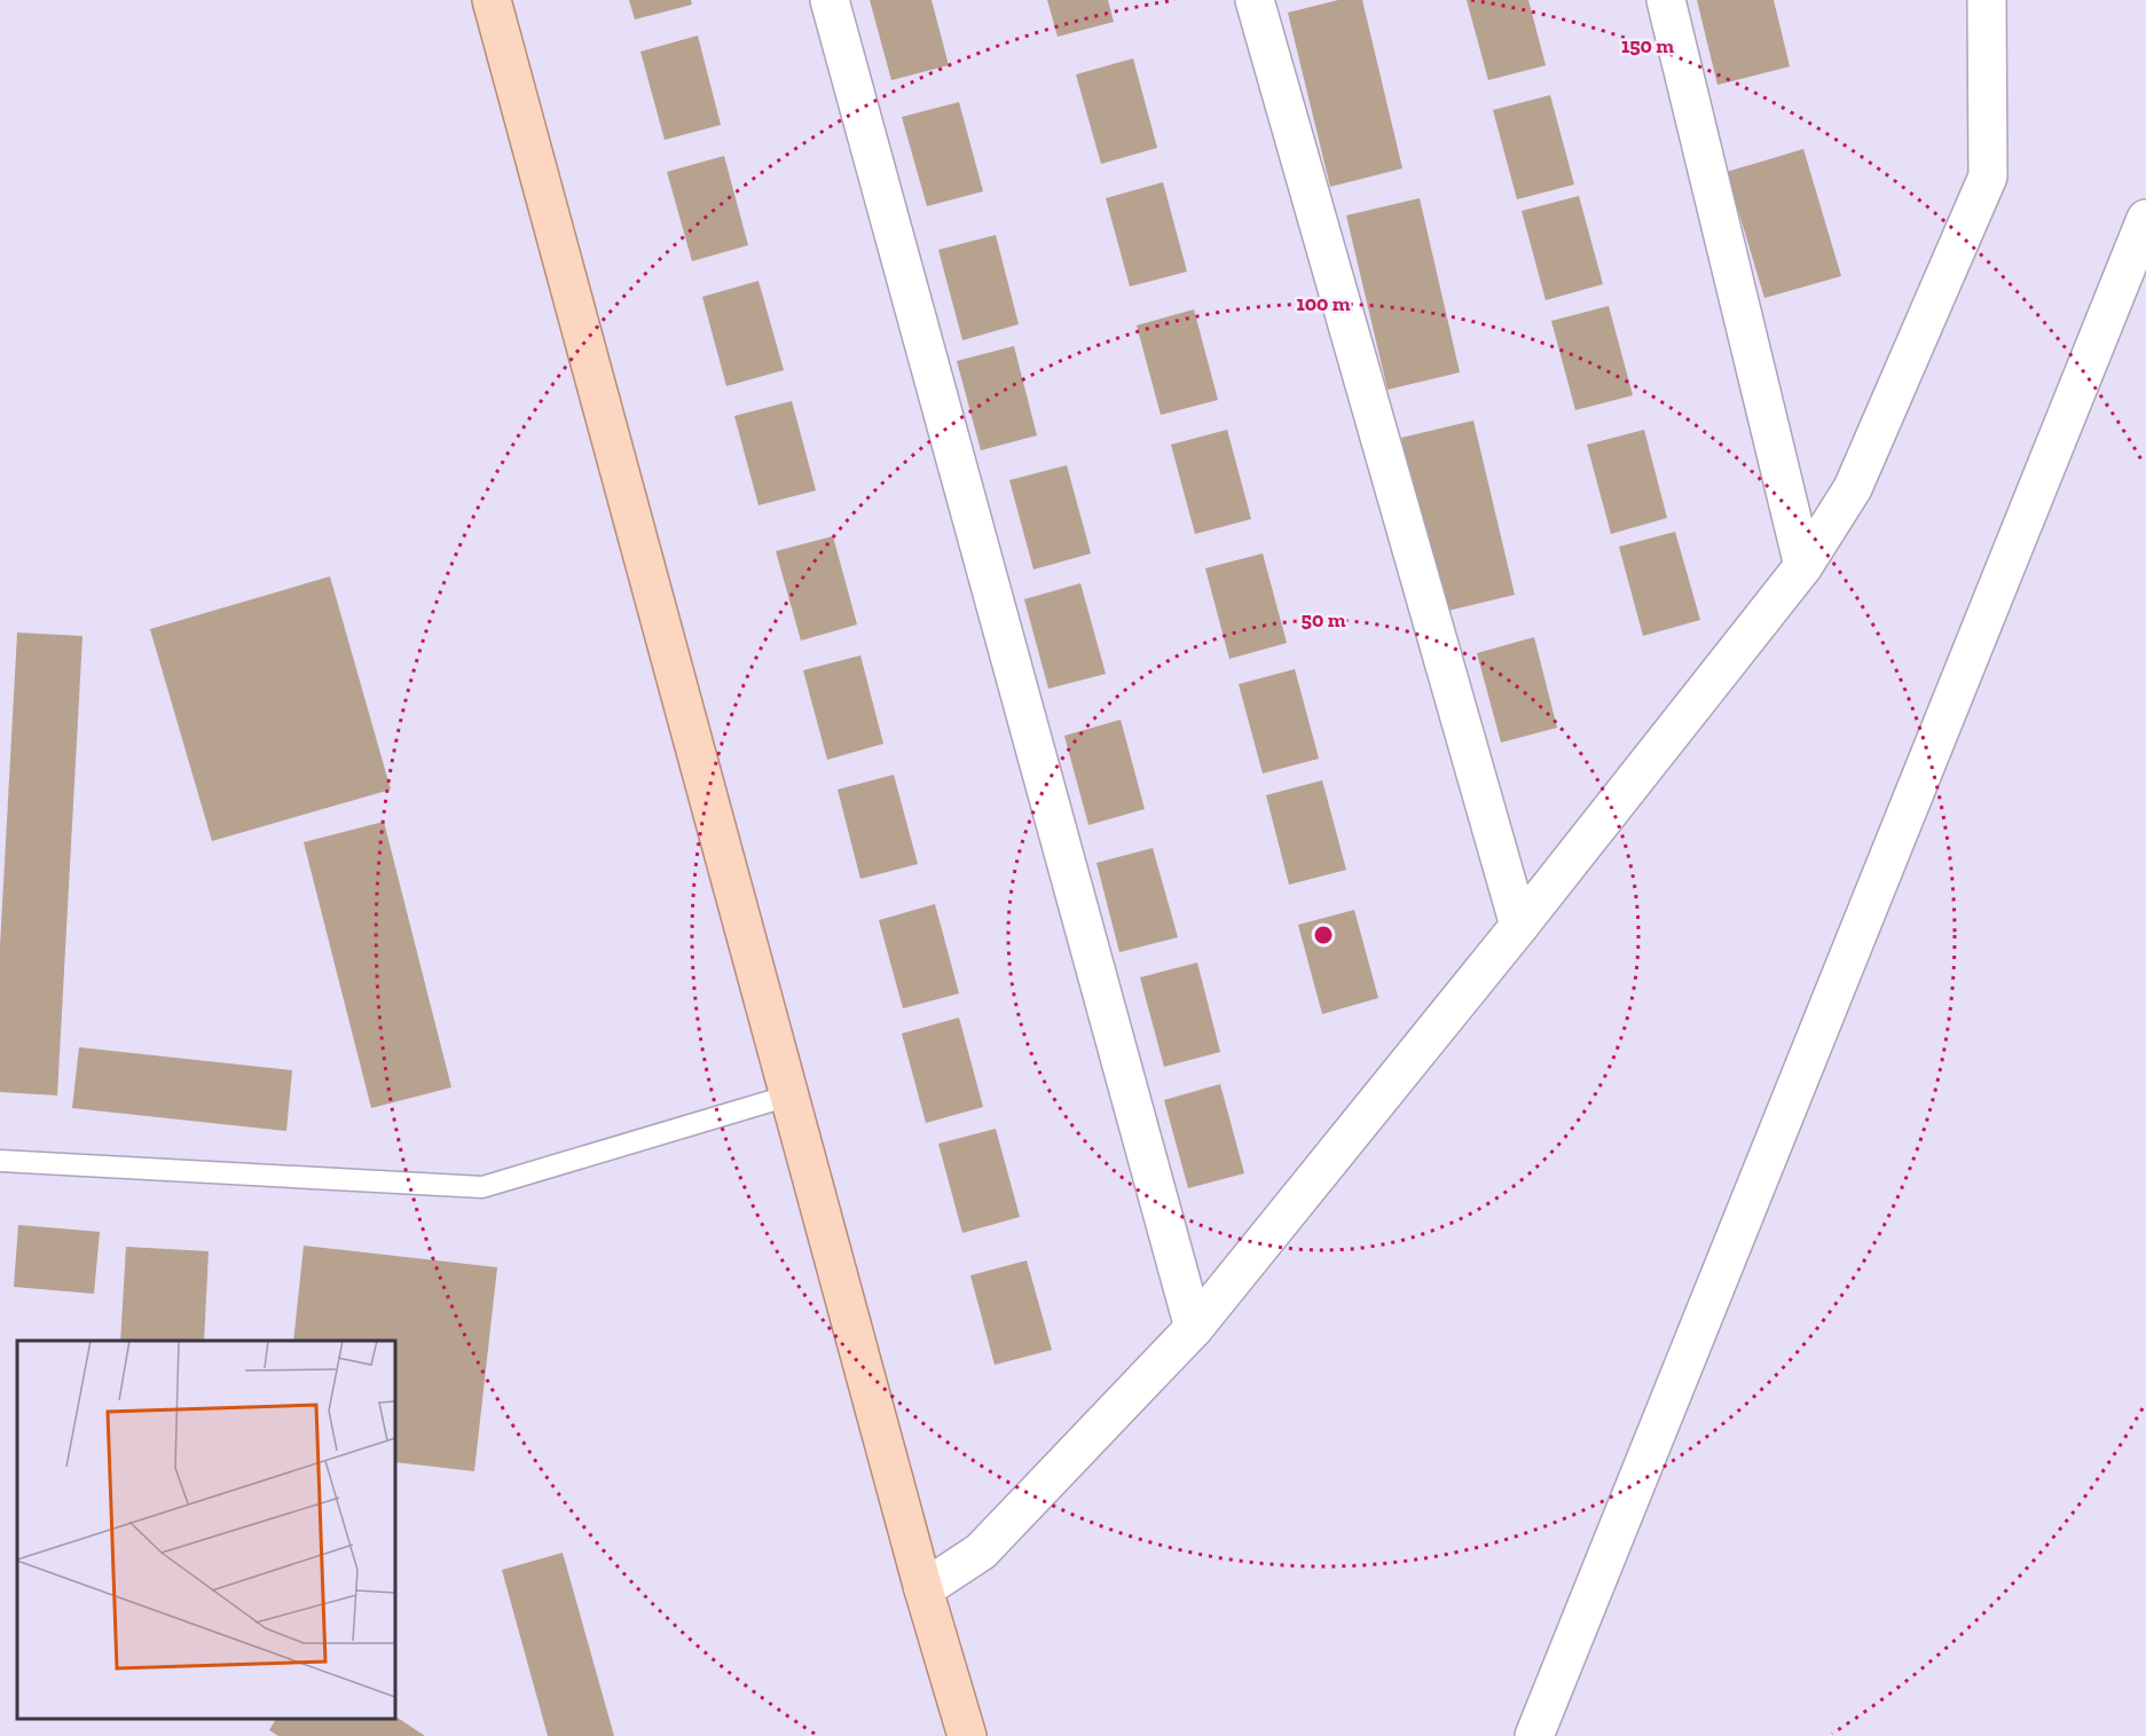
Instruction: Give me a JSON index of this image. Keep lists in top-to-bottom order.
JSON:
{
  "rings": ["150 m", "100 m", "50 m"]
}
